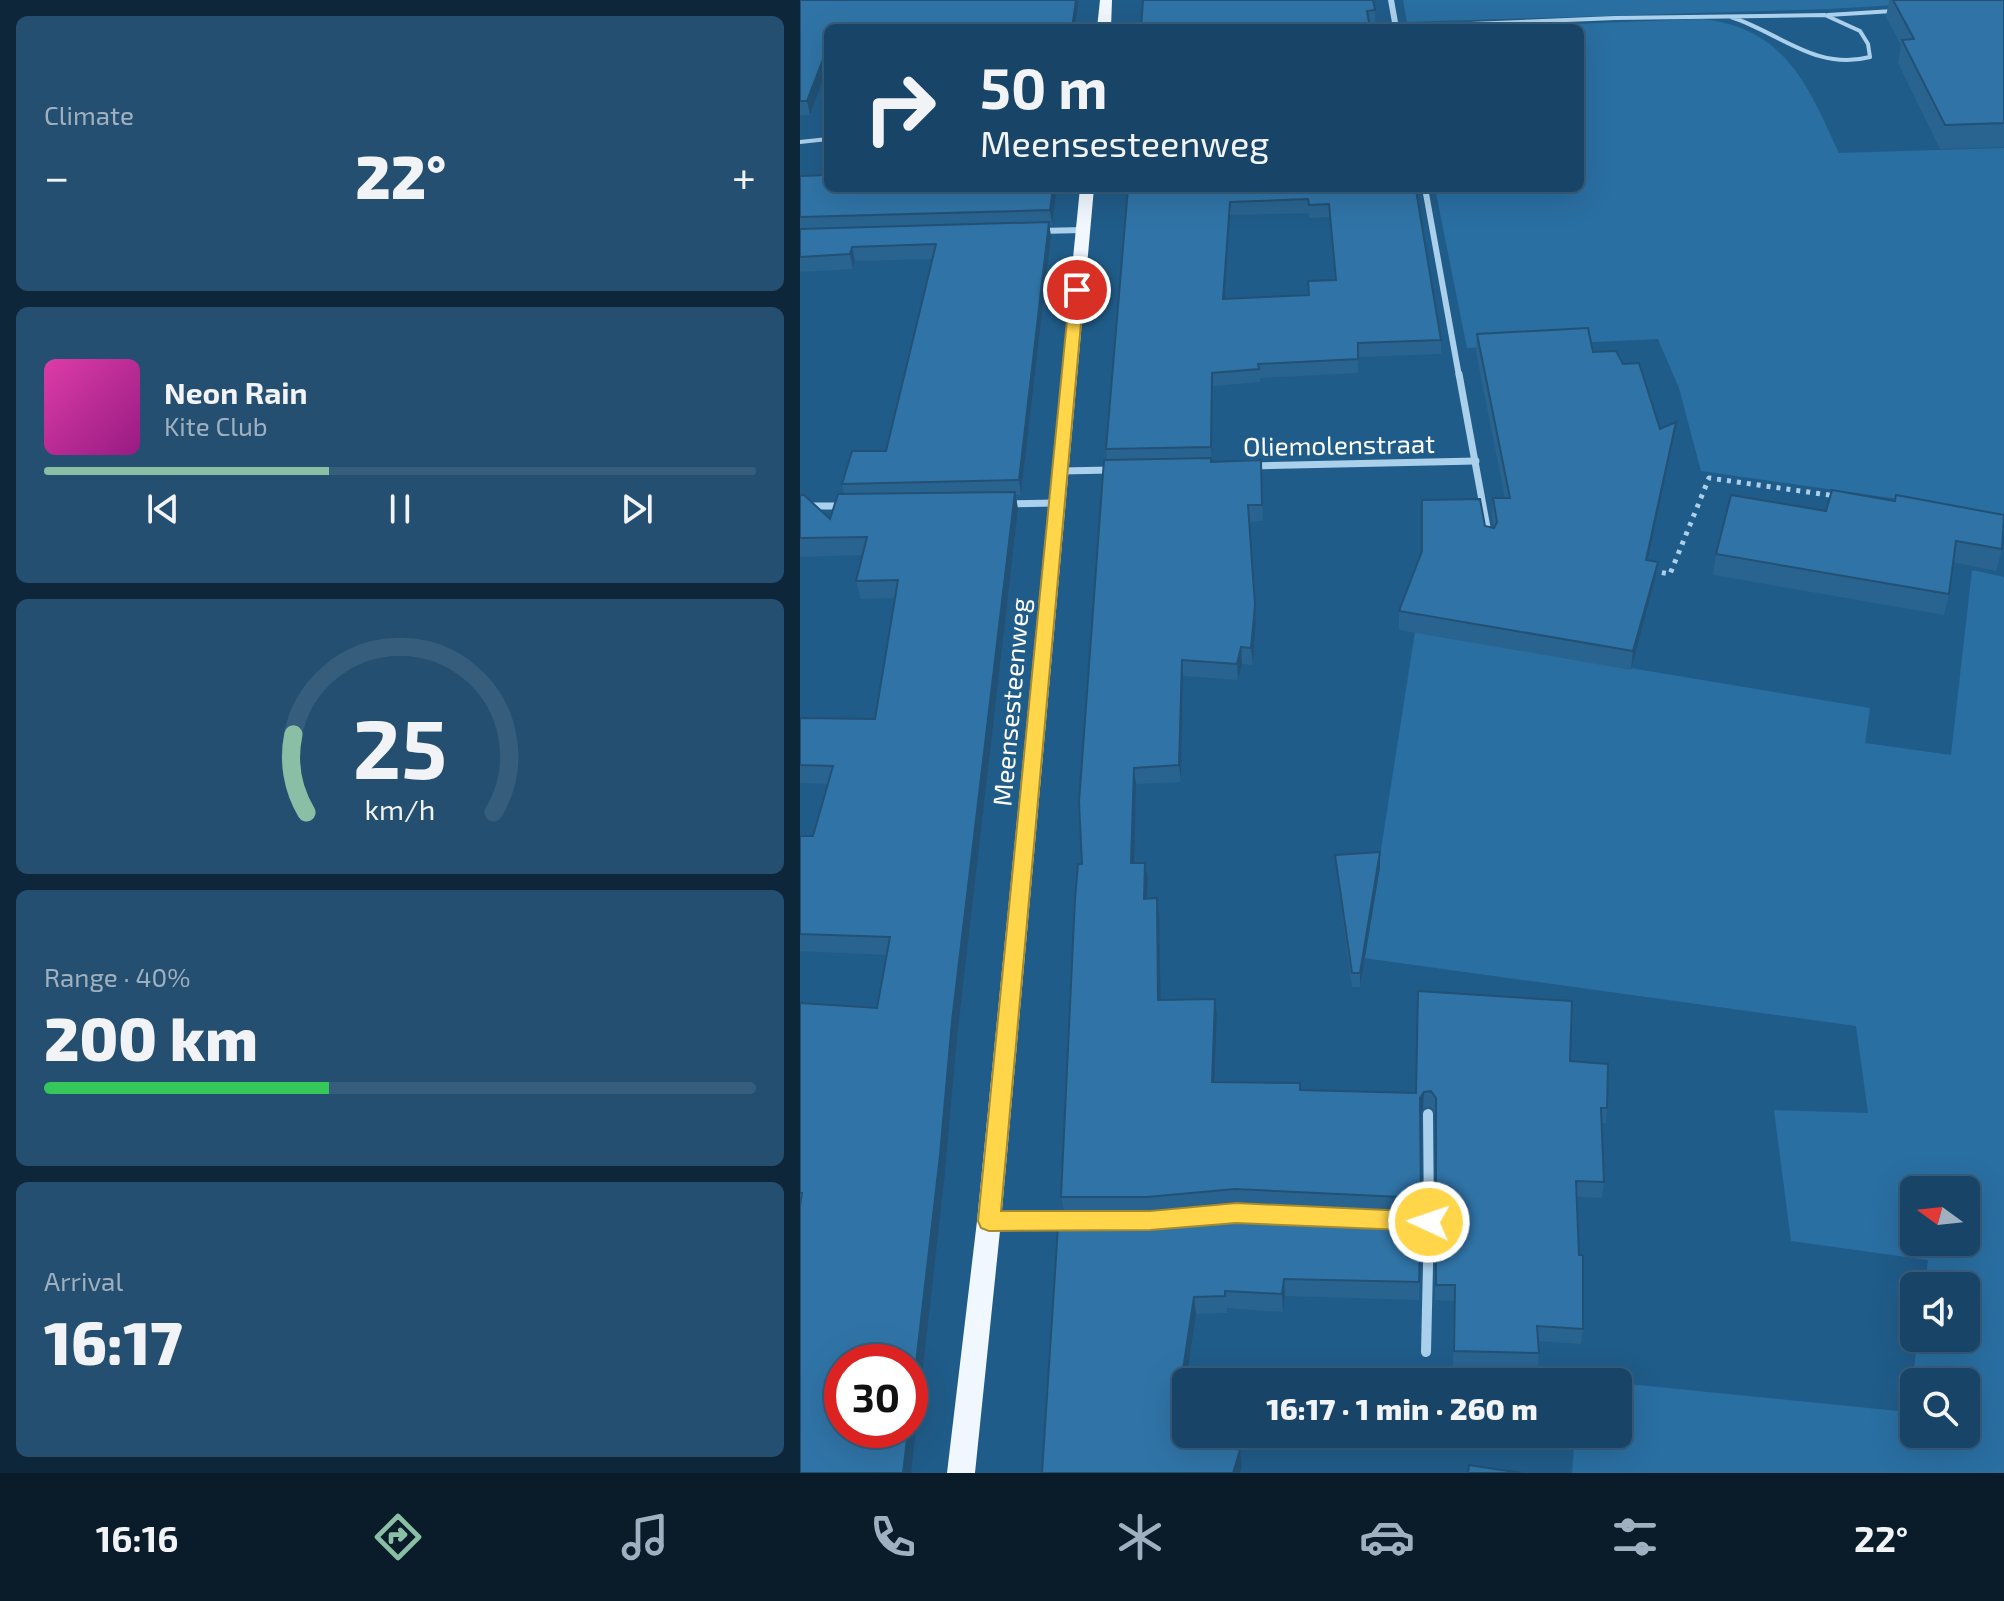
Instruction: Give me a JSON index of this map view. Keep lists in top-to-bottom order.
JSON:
{
  "streets": {
    "main road": ["Meensesteenweg"],
    "street": ["Oliemolenstraat"]
  },
  "north": "left",
  "page": {
    "tile": [
      "Climate",
      ["Range · 40%", "200 km"],
      ["Arrival", "16:17"]
    ],
    "turn": ["50 m", "Meensesteenweg"],
    "heat": ["−", "22°", "+"],
    "song": ["Neon Rain", "Kite Club"],
    "limit": "30",
    "trip": "16:17 · 1 min · 260 m",
    "tabs": ["16:16", "22°"],
    "gauge": ["25", "km/h"]
  }
}
